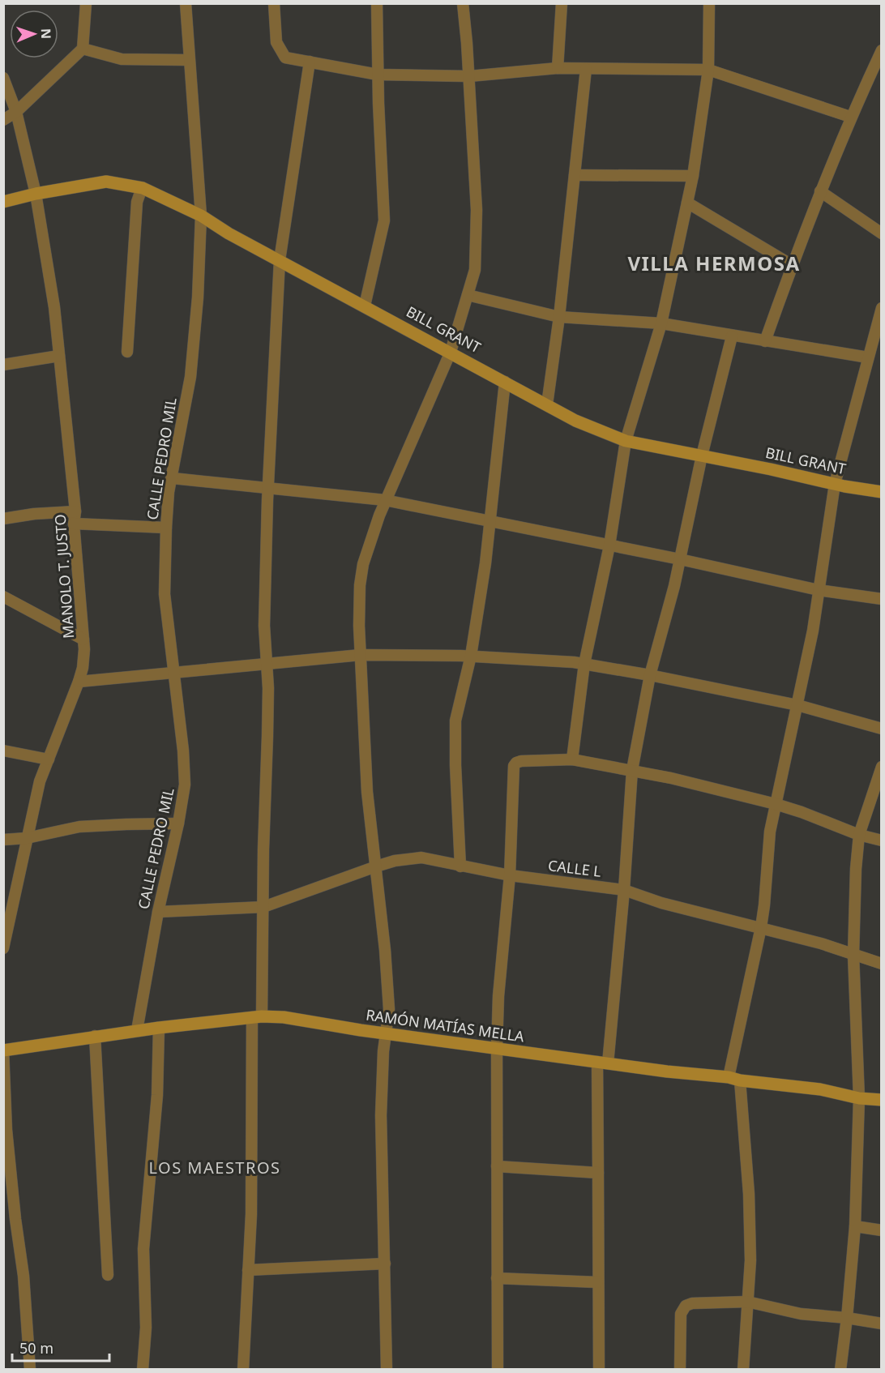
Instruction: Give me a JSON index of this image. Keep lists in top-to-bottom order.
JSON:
{
  "streets": {
    "street": [
      "BILL GRANT",
      "CALLE PEDRO MIL",
      "MANOLO T. JUSTO",
      "CALLE L",
      "RAMÓN MATÍAS MELLA"
    ]
  },
  "crossings": [
    ["BILL GRANT", "CALLE PEDRO MIL"],
    ["BILL GRANT", "MANOLO T. JUSTO"],
    ["CALLE PEDRO MIL", "CALLE L"],
    ["CALLE PEDRO MIL", "RAMÓN MATÍAS MELLA"]
  ],
  "districts": ["VILLA HERMOSA", "LOS MAESTROS"],
  "scale_bar": "50 m",
  "north": "right"
}
